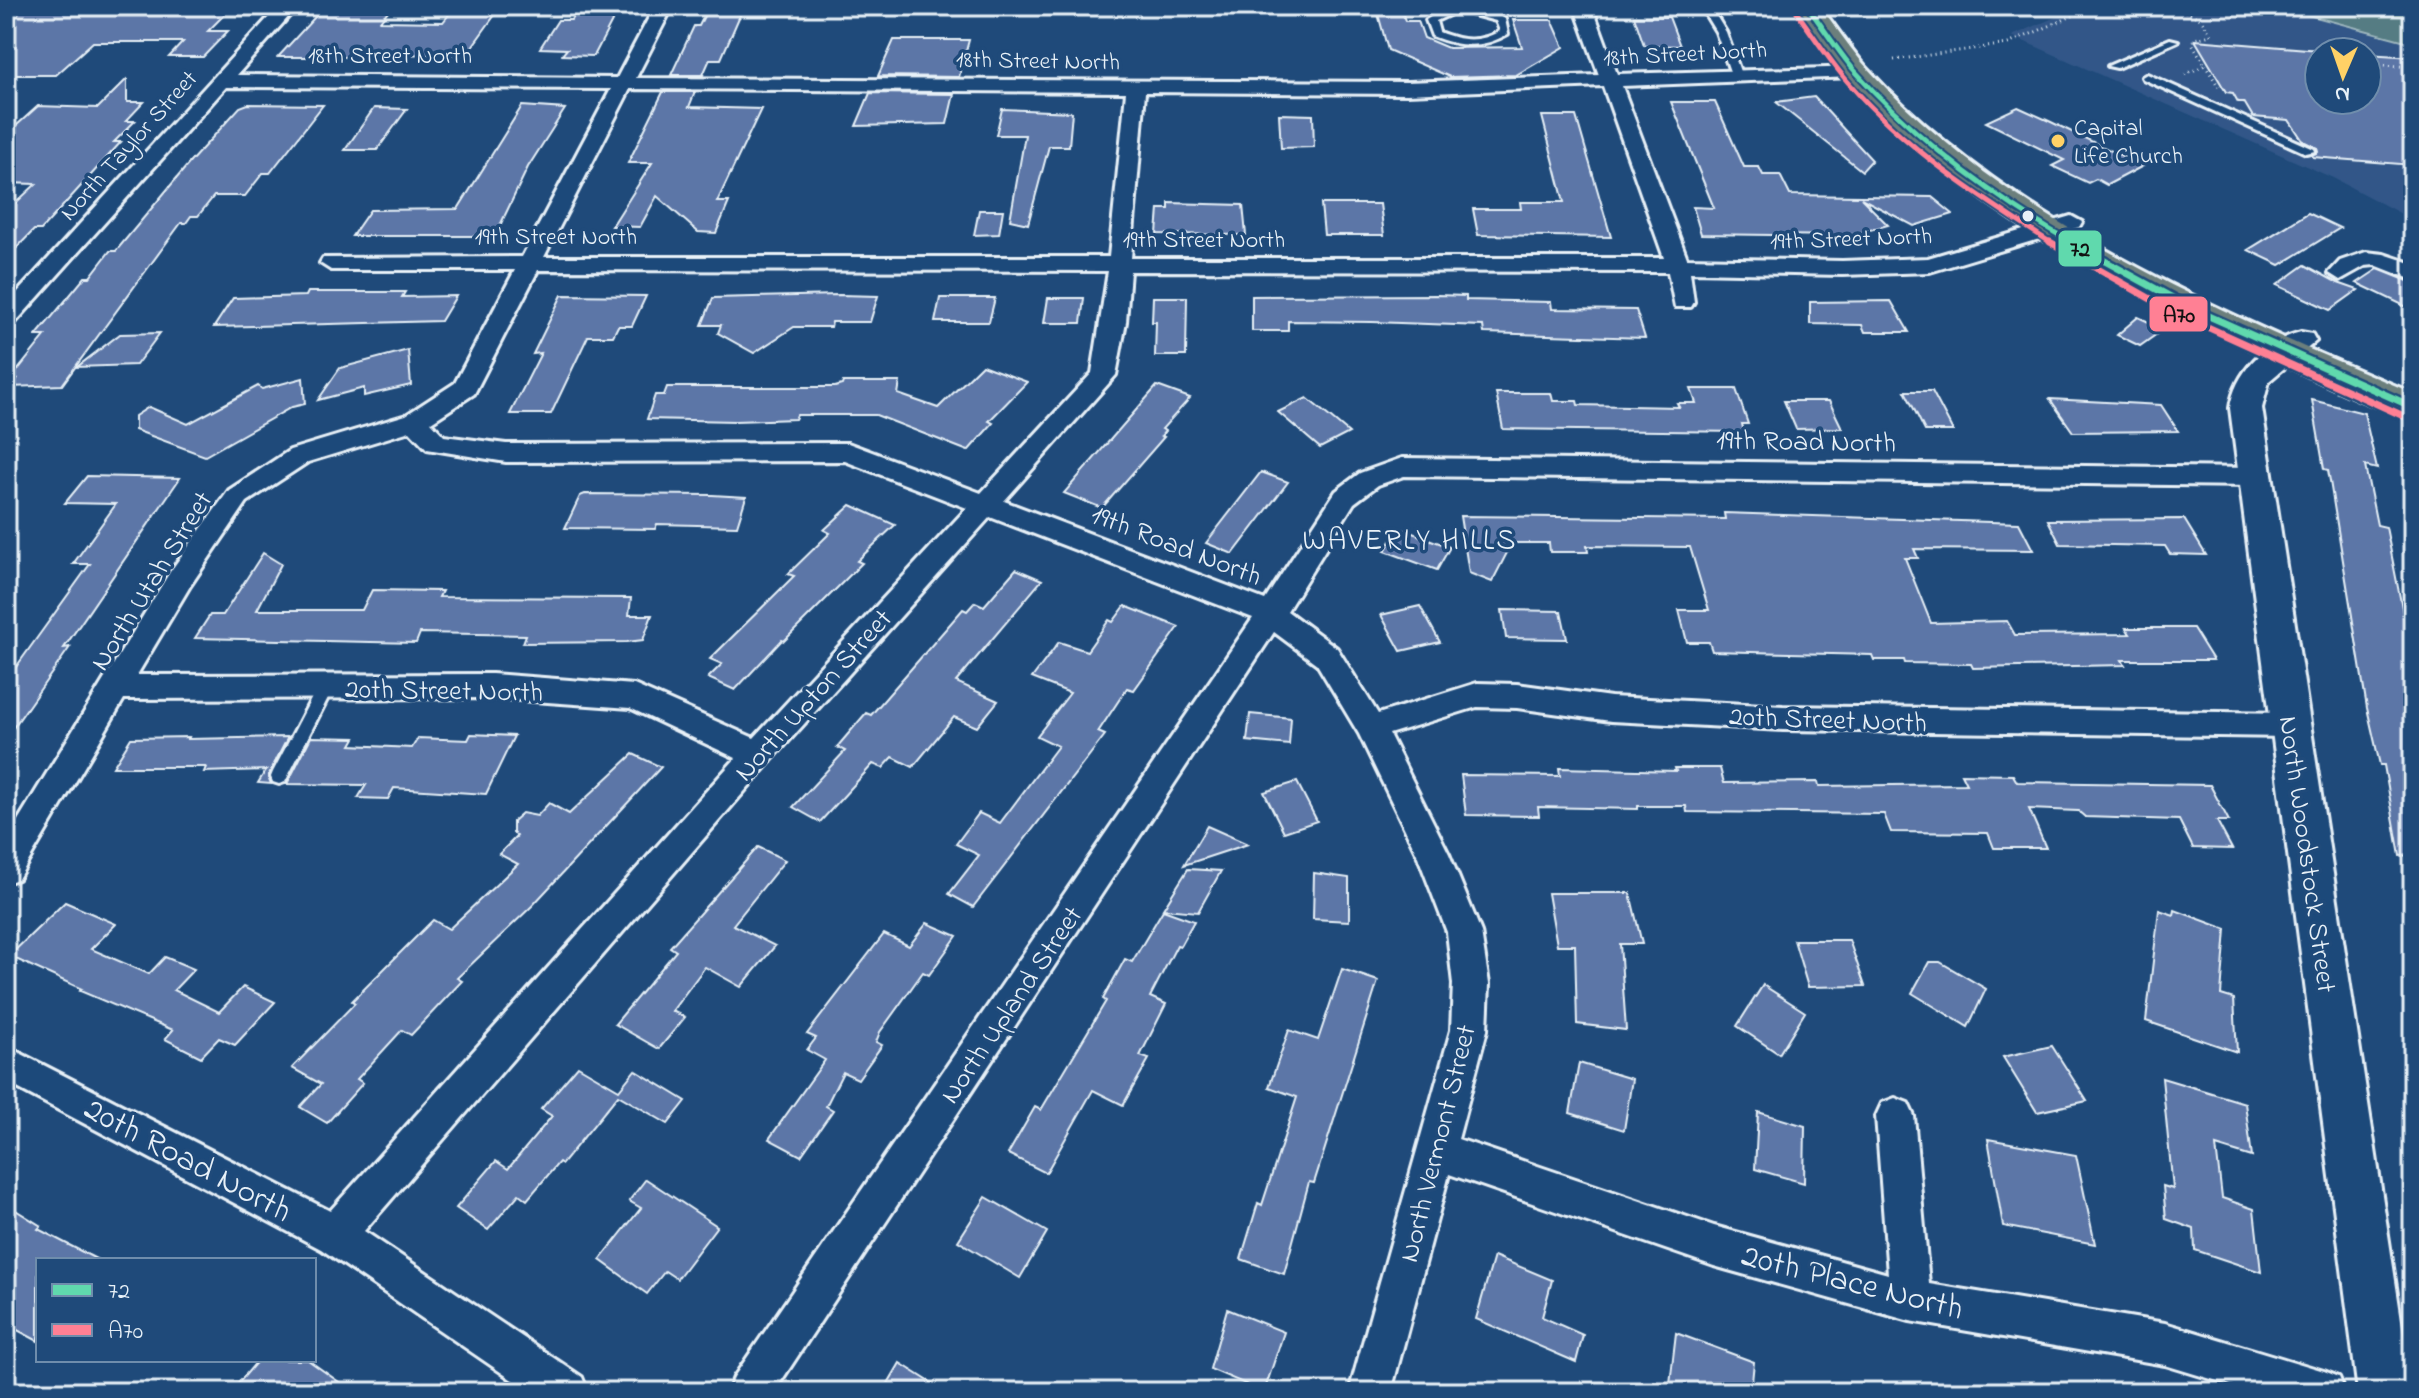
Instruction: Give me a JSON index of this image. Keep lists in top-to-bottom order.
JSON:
{
  "streets": {
    "street": [
      "18th Street North",
      "North Taylor Street",
      "19th Street North",
      "19th Road North",
      "North Utah Street",
      "20th Street North",
      "North Upton Street",
      "North Woodstock Street",
      "North Upland Street",
      "North Vermont Street",
      "20th Road North",
      "20th Place North"
    ]
  },
  "crossings": [
    ["18th Street North", "North Taylor Street"],
    ["18th Street North", "North Utah Street"],
    ["18th Street North", "North Upton Street"],
    ["19th Street North", "North Utah Street"],
    ["19th Street North", "North Upton Street"],
    ["19th Road North", "North Utah Street"],
    ["19th Road North", "North Upton Street"],
    ["19th Road North", "North Woodstock Street"],
    ["19th Road North", "North Upland Street"],
    ["19th Road North", "North Vermont Street"],
    ["North Utah Street", "20th Street North"],
    ["20th Street North", "North Upton Street"],
    ["20th Street North", "North Woodstock Street"],
    ["20th Street North", "North Vermont Street"],
    ["North Upton Street", "20th Road North"],
    ["North Upland Street", "North Vermont Street"],
    ["North Vermont Street", "20th Place North"]
  ],
  "districts": ["WAVERLY HILLS"],
  "places": ["Capital Life Church"],
  "lines": ["transit line 72", "transit line A70"],
  "legend": ["72", "A70"],
  "north": "bottom"
}
